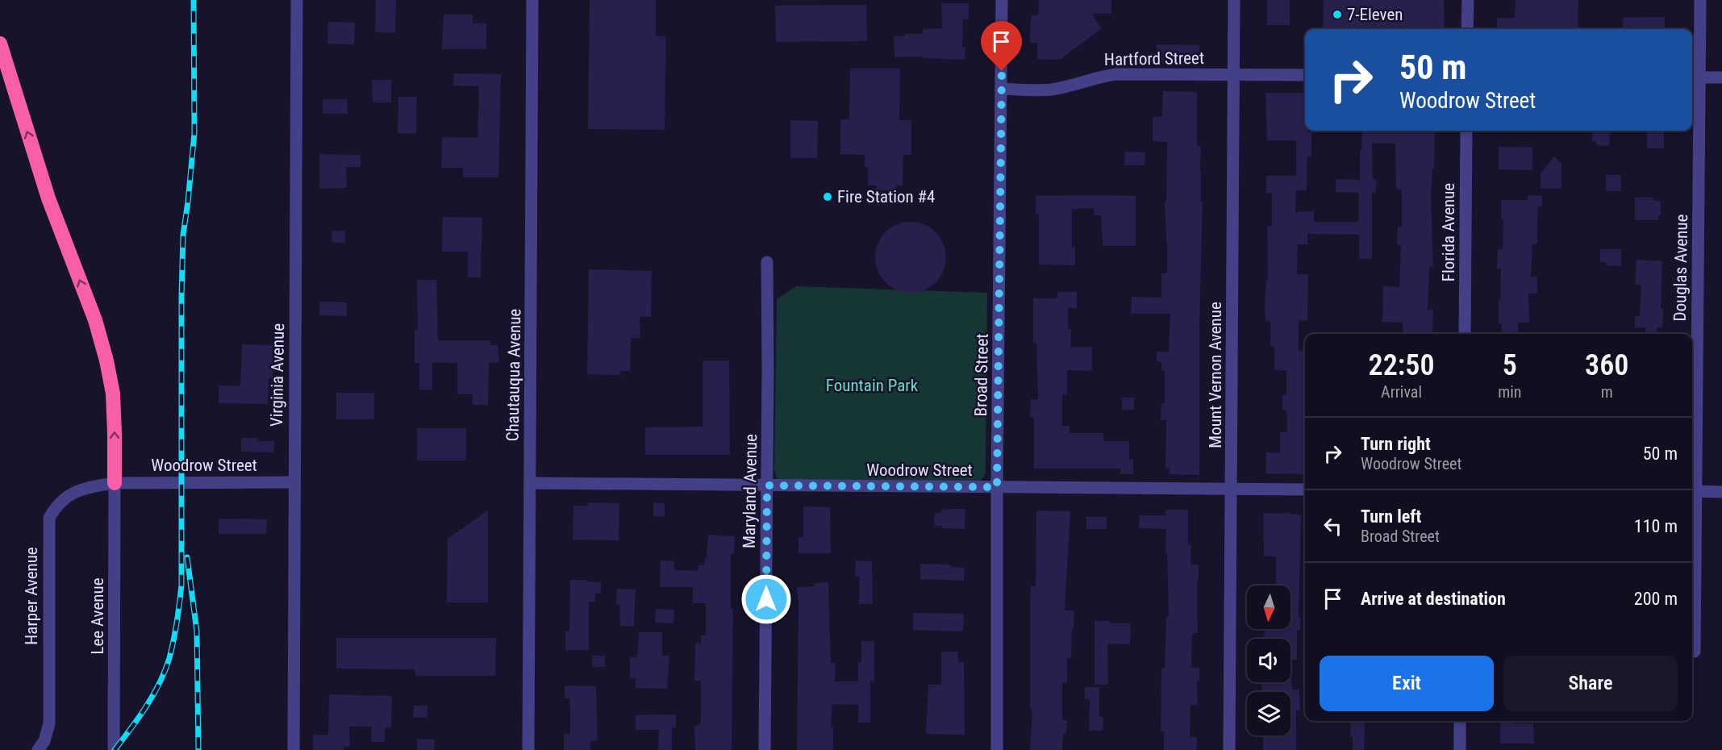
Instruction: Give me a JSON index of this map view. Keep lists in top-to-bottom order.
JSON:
{
  "streets": {
    "street": [
      "Hartford Street",
      "Florida Avenue",
      "Douglas Avenue",
      "Virginia Avenue",
      "Chautauqua Avenue",
      "Broad Street",
      "Mount Vernon Avenue",
      "Woodrow Street",
      "Maryland Avenue",
      "Harper Avenue",
      "Lee Avenue"
    ]
  },
  "crossings": [
    ["Hartford Street", "Broad Street"],
    ["Hartford Street", "Mount Vernon Avenue"],
    ["Virginia Avenue", "Woodrow Street"],
    ["Chautauqua Avenue", "Woodrow Street"],
    ["Broad Street", "Woodrow Street"],
    ["Mount Vernon Avenue", "Woodrow Street"],
    ["Woodrow Street", "Maryland Avenue"],
    ["Woodrow Street", "Harper Avenue"],
    ["Woodrow Street", "Lee Avenue"],
    ["Harper Avenue", "Lee Avenue"]
  ],
  "parks": ["Fountain Park"],
  "places": ["7-Eleven", "Fire Station #4"],
  "north": "bottom",
  "page": {
    "turn": ["50 m", "Woodrow Street"],
    "eta": [
      "22:50",
      "Arrival",
      "5",
      "min",
      "360",
      "m"
    ],
    "list": [
      {
        "name": "Turn right",
        "note": "Woodrow Street",
        "value": "50 m"
      },
      {
        "name": "Turn left",
        "note": "Broad Street",
        "value": "110 m"
      },
      {
        "name": "Arrive at destination",
        "value": "200 m"
      }
    ],
    "buttons": ["Exit", "Share"]
  }
}
